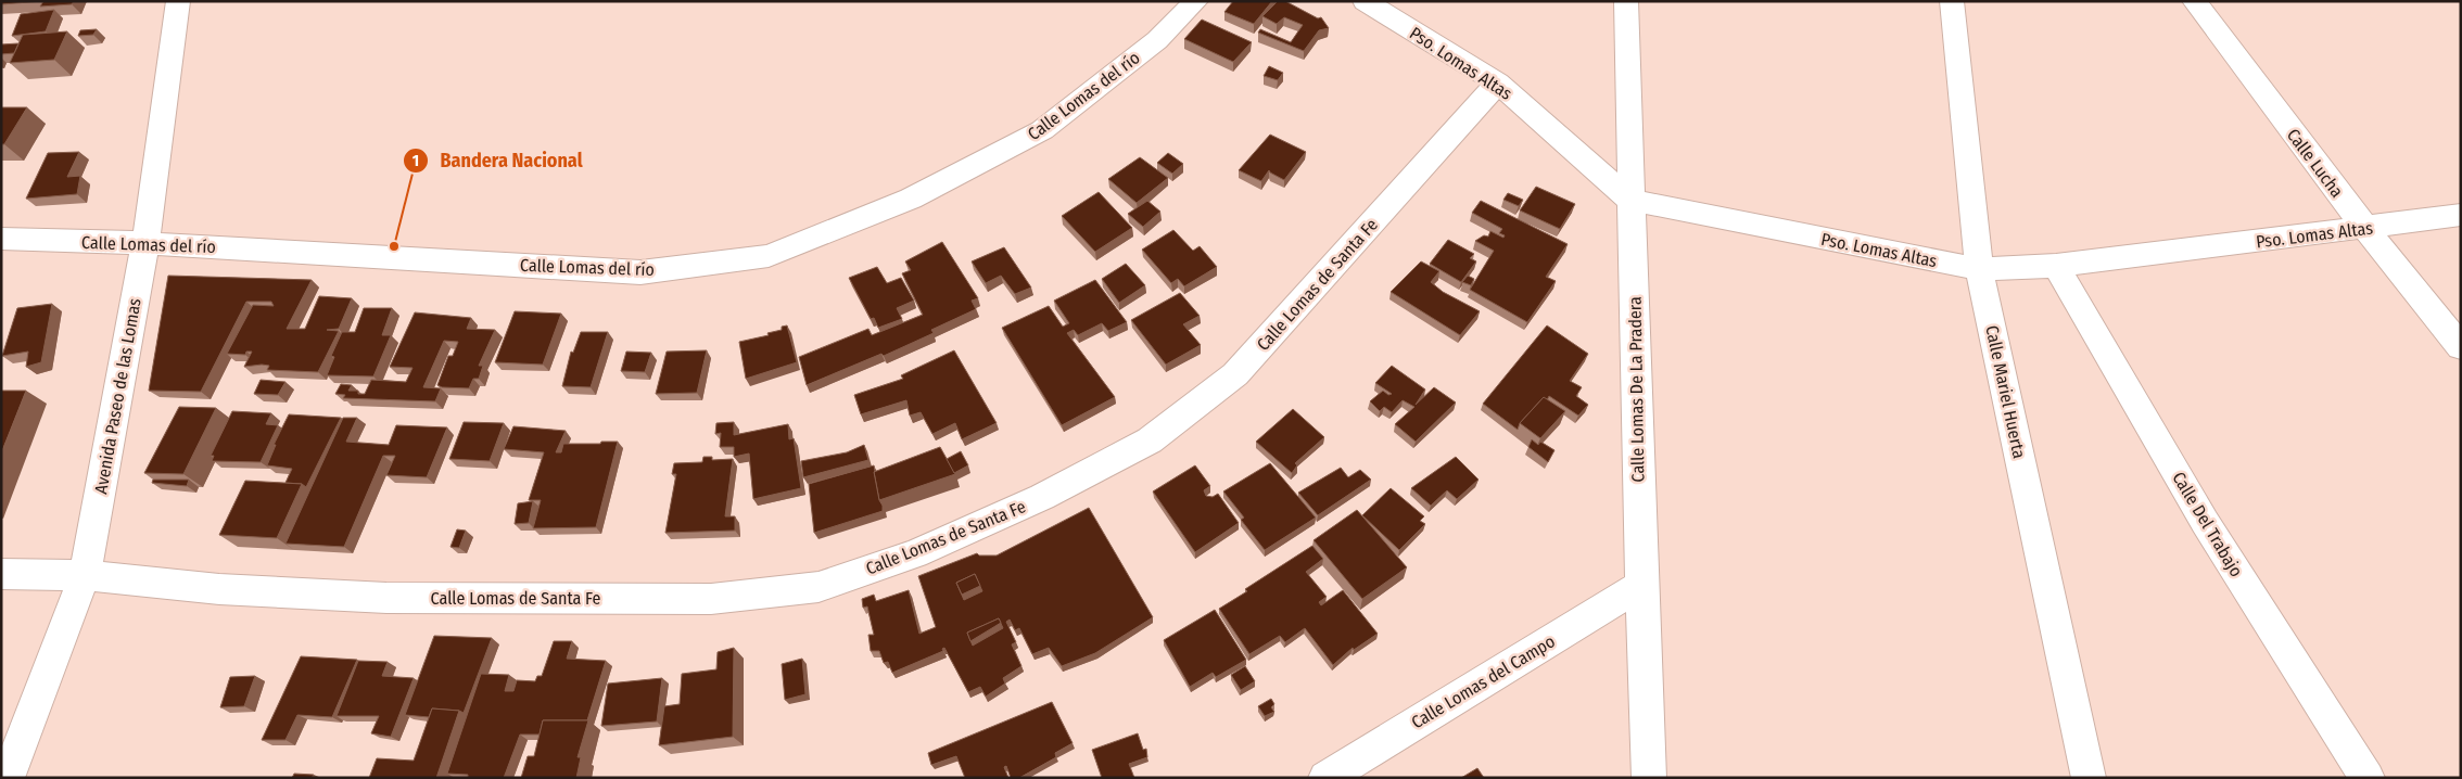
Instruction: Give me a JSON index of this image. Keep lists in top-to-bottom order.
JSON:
{
  "streets": {
    "street": [
      "Pso. Lomas Altas",
      "Calle Lomas del río",
      "Calle Lucha",
      "Calle Lomas de Santa Fe",
      "Calle Lomas De La Pradera",
      "Calle Mariel Huerta",
      "Avenida Paseo de las Lomas",
      "Calle Del Trabajo",
      "Calle Lomas del Campo"
    ]
  },
  "crossings": [
    ["Pso. Lomas Altas", "Calle Lucha"],
    ["Pso. Lomas Altas", "Calle Lomas de Santa Fe"],
    ["Pso. Lomas Altas", "Calle Lomas De La Pradera"],
    ["Pso. Lomas Altas", "Calle Mariel Huerta"],
    ["Pso. Lomas Altas", "Calle Del Trabajo"],
    ["Calle Lomas del río", "Avenida Paseo de las Lomas"],
    ["Calle Lomas de Santa Fe", "Avenida Paseo de las Lomas"],
    ["Calle Lomas De La Pradera", "Calle Lomas del Campo"]
  ],
  "places": ["Bandera Nacional"]
}
